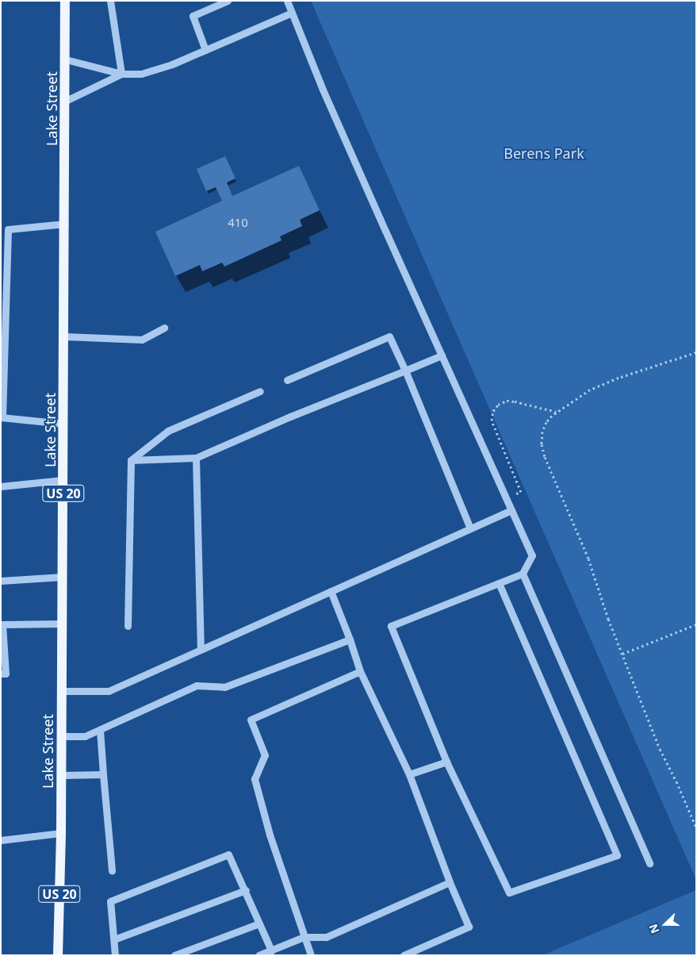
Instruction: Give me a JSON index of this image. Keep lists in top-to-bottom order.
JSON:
{
  "streets": {
    "main road": ["Lake Street", "US 20"]
  },
  "parks": ["Berens Park"],
  "house_numbers": ["410"],
  "north": "left"
}
